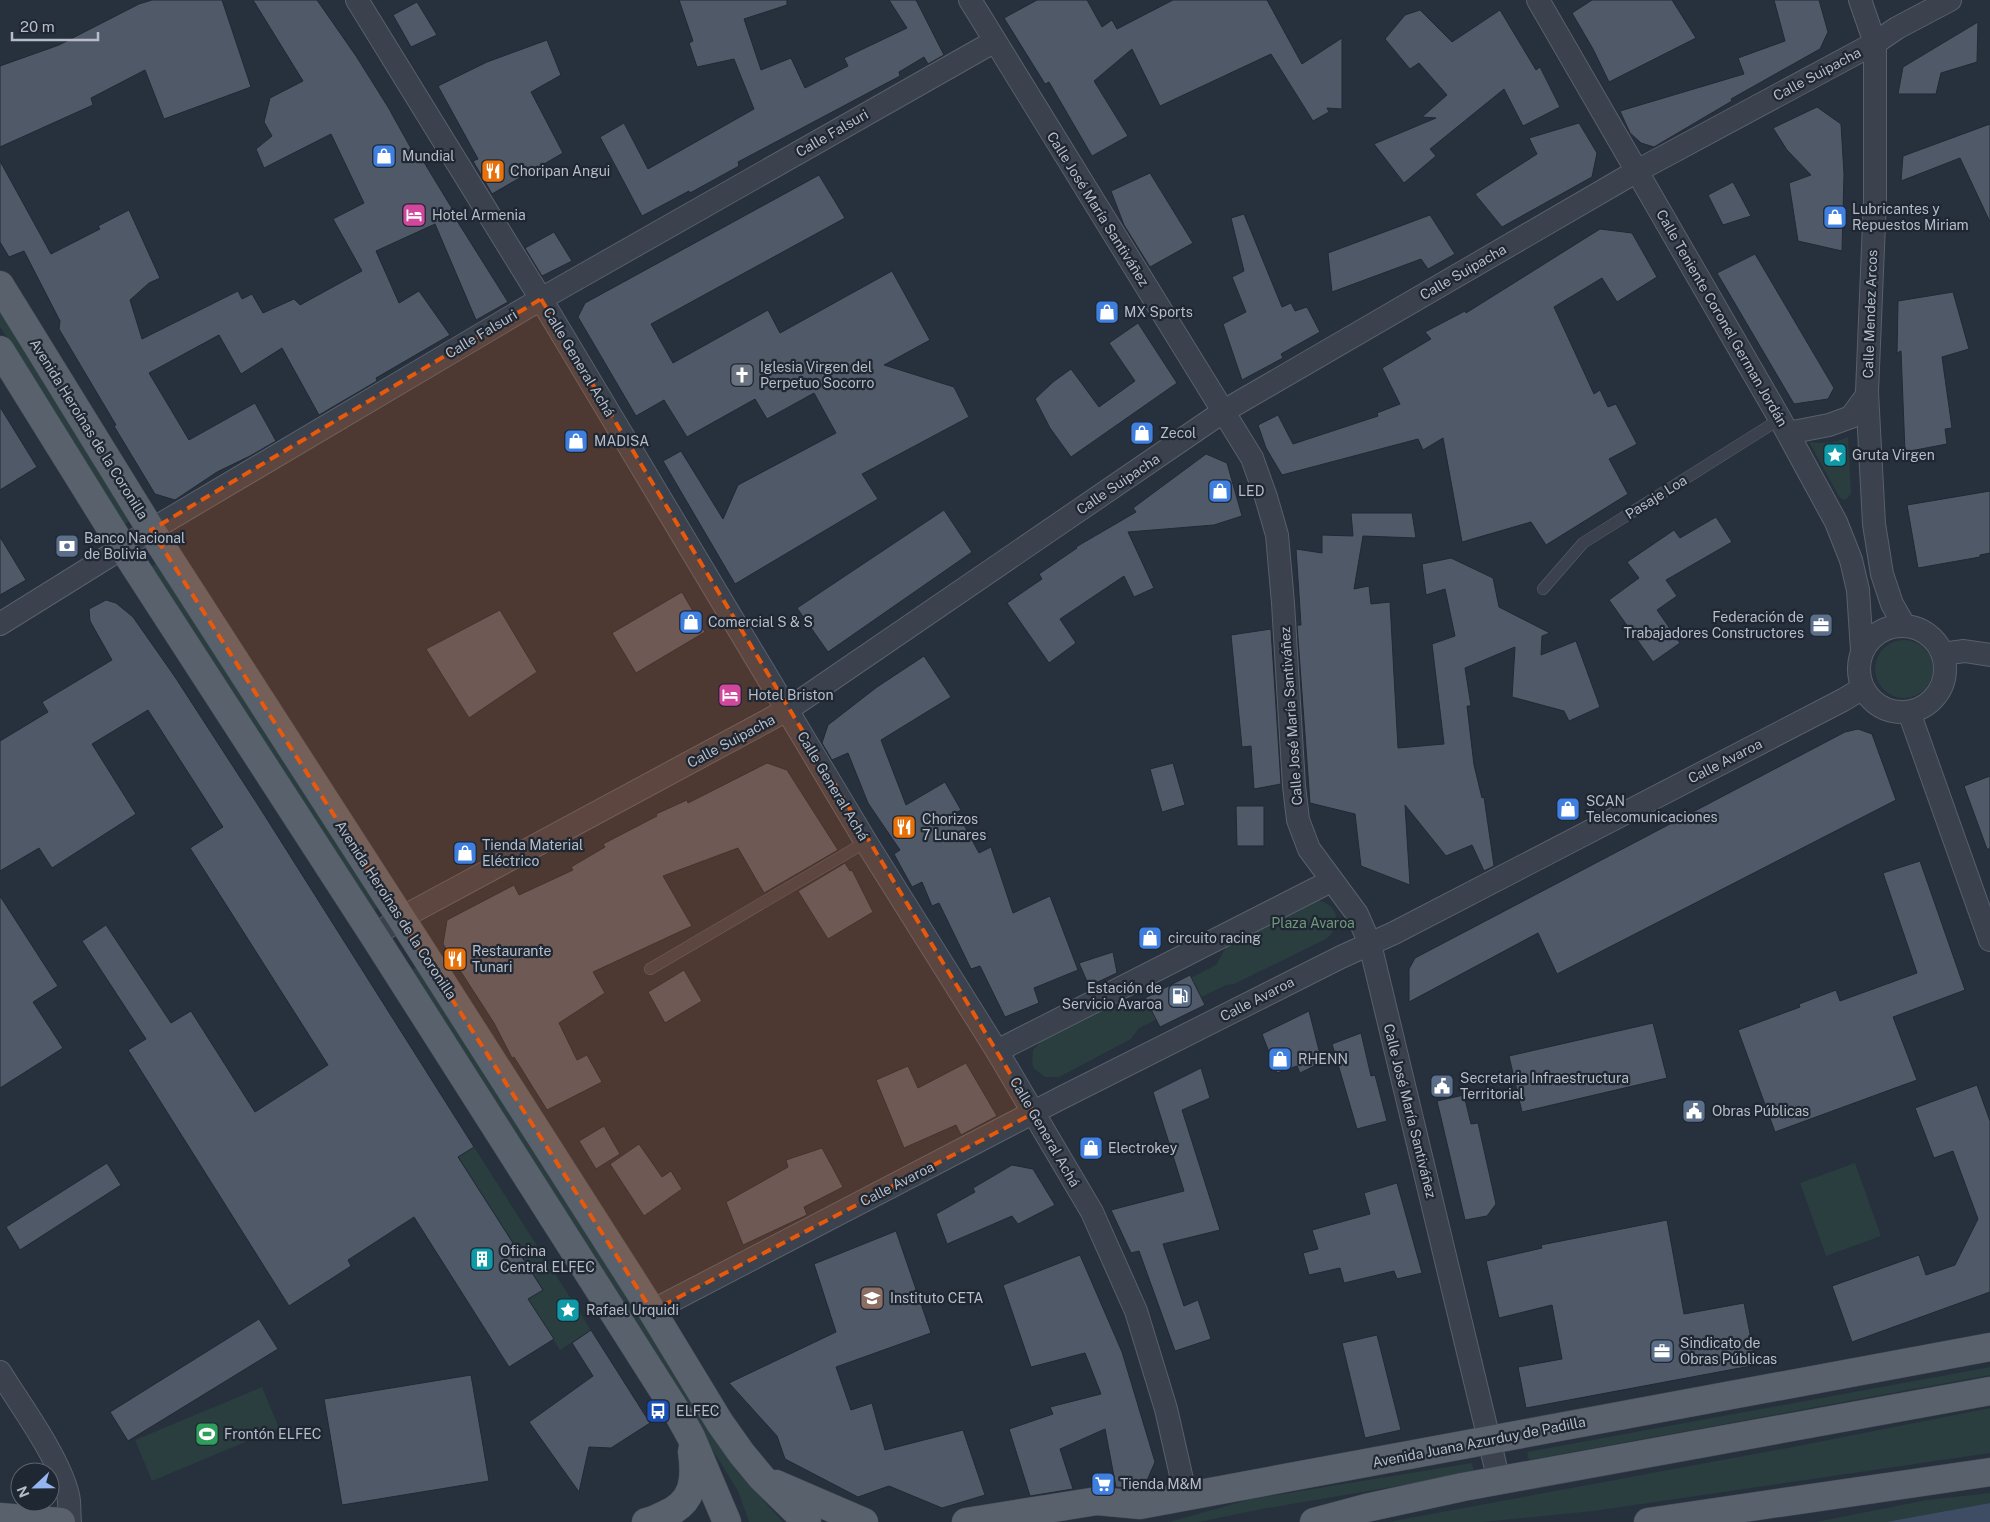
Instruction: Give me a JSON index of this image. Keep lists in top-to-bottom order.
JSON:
{
  "streets": {
    "main road": ["Avenida Heroínas de la Coronilla", "Avenida Juana Azurduy de Padilla"],
    "street": [
      "Calle Suipacha",
      "Calle Falsuri",
      "Calle José María Santiváñez",
      "Calle Mendez Arcos",
      "Calle Teniente Coronel German Jordán",
      "Calle General Achá",
      "Calle Avaroa"
    ],
    "lane": ["Pasaje Loa"]
  },
  "crossings": [
    ["Calle Suipacha", "Calle José María Santiváñez"],
    ["Calle Suipacha", "Calle Mendez Arcos"],
    ["Calle Suipacha", "Calle Teniente Coronel German Jordán"],
    ["Calle Suipacha", "Calle General Achá"],
    ["Calle Suipacha", "Avenida Heroínas de la Coronilla"],
    ["Calle Falsuri", "Calle José María Santiváñez"],
    ["Calle Falsuri", "Calle General Achá"],
    ["Calle Falsuri", "Avenida Heroínas de la Coronilla"],
    ["Calle José María Santiváñez", "Calle Avaroa"],
    ["Calle José María Santiváñez", "Avenida Juana Azurduy de Padilla"],
    ["Calle Mendez Arcos", "Calle Teniente Coronel German Jordán"],
    ["Calle Mendez Arcos", "Calle Avaroa"],
    ["Calle Teniente Coronel German Jordán", "Pasaje Loa"],
    ["Calle Teniente Coronel German Jordán", "Calle Avaroa"],
    ["Calle General Achá", "Calle Avaroa"],
    ["Calle General Achá", "Avenida Juana Azurduy de Padilla"],
    ["Avenida Heroínas de la Coronilla", "Calle Avaroa"]
  ],
  "parks": ["Plaza Avaroa"],
  "places": {
    "shop": [
      "Mundial",
      "Lubricantes y Repuestos Miriam",
      "MX Sports",
      "Zecol",
      "MADISA",
      "LED",
      "Comercial S & S",
      "SCAN Telecomunicaciones",
      "Tienda Material Eléctrico",
      "circuito racing",
      "RHENN",
      "Electrokey"
    ],
    "restaurant": ["Choripan Angui", "Chorizos 7 Lunares", "Restaurante Tunari"],
    "hotel": ["Hotel Armenia", "Hotel Briston"],
    "church": ["Iglesia Virgen del Perpetuo Socorro"],
    "place": ["Gruta Virgen", "Rafael Urquidi"],
    "bank": ["Banco Nacional de Bolivia"],
    "office": ["Federación de Trabajadores Constructores", "Sindicato de Obras Públicas"],
    "fuel station": ["Estación de Servicio Avaroa"],
    "public building": ["Secretaria Infraestructura Territorial", "Obras Públicas"],
    "building": ["Oficina Central ELFEC"],
    "school or university": ["Instituto CETA"],
    "bus stop": ["ELFEC"],
    "sports": ["Frontón ELFEC"],
    "supermarket": ["Tienda M&M"]
  },
  "scale_bar": "20 m",
  "north": "left"
}
